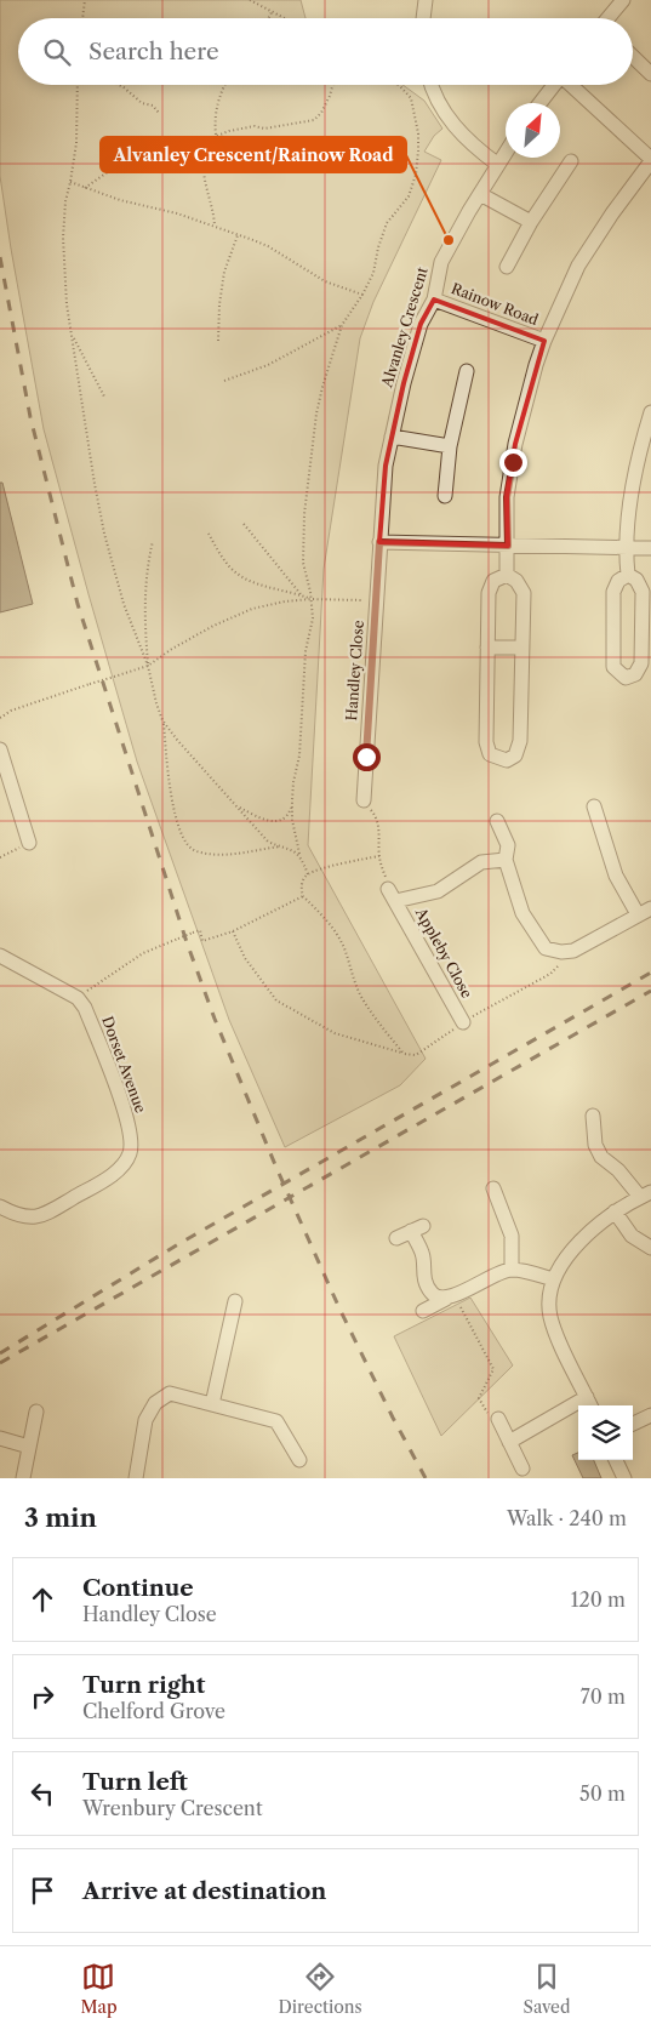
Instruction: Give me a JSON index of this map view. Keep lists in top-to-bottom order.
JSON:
{
  "streets": {
    "street": [
      "Rainow Road",
      "Alvanley Crescent",
      "Handley Close",
      "Appleby Close",
      "Dorset Avenue"
    ]
  },
  "crossings": [
    ["Rainow Road", "Alvanley Crescent"],
    ["Alvanley Crescent", "Handley Close"]
  ],
  "places": ["Alvanley Crescent/Rainow Road"],
  "north": "top right",
  "page": {
    "search": "Search here",
    "heading": ["3 min", "Walk · 240 m"],
    "list": [
      ["Continue", "Handley Close", "120 m"],
      ["Turn right", "Chelford Grove", "70 m"],
      ["Turn left", "Wrenbury Crescent", "50 m"],
      "Arrive at destination"
    ],
    "nav": ["Map", "Directions", "Saved"]
  }
}
